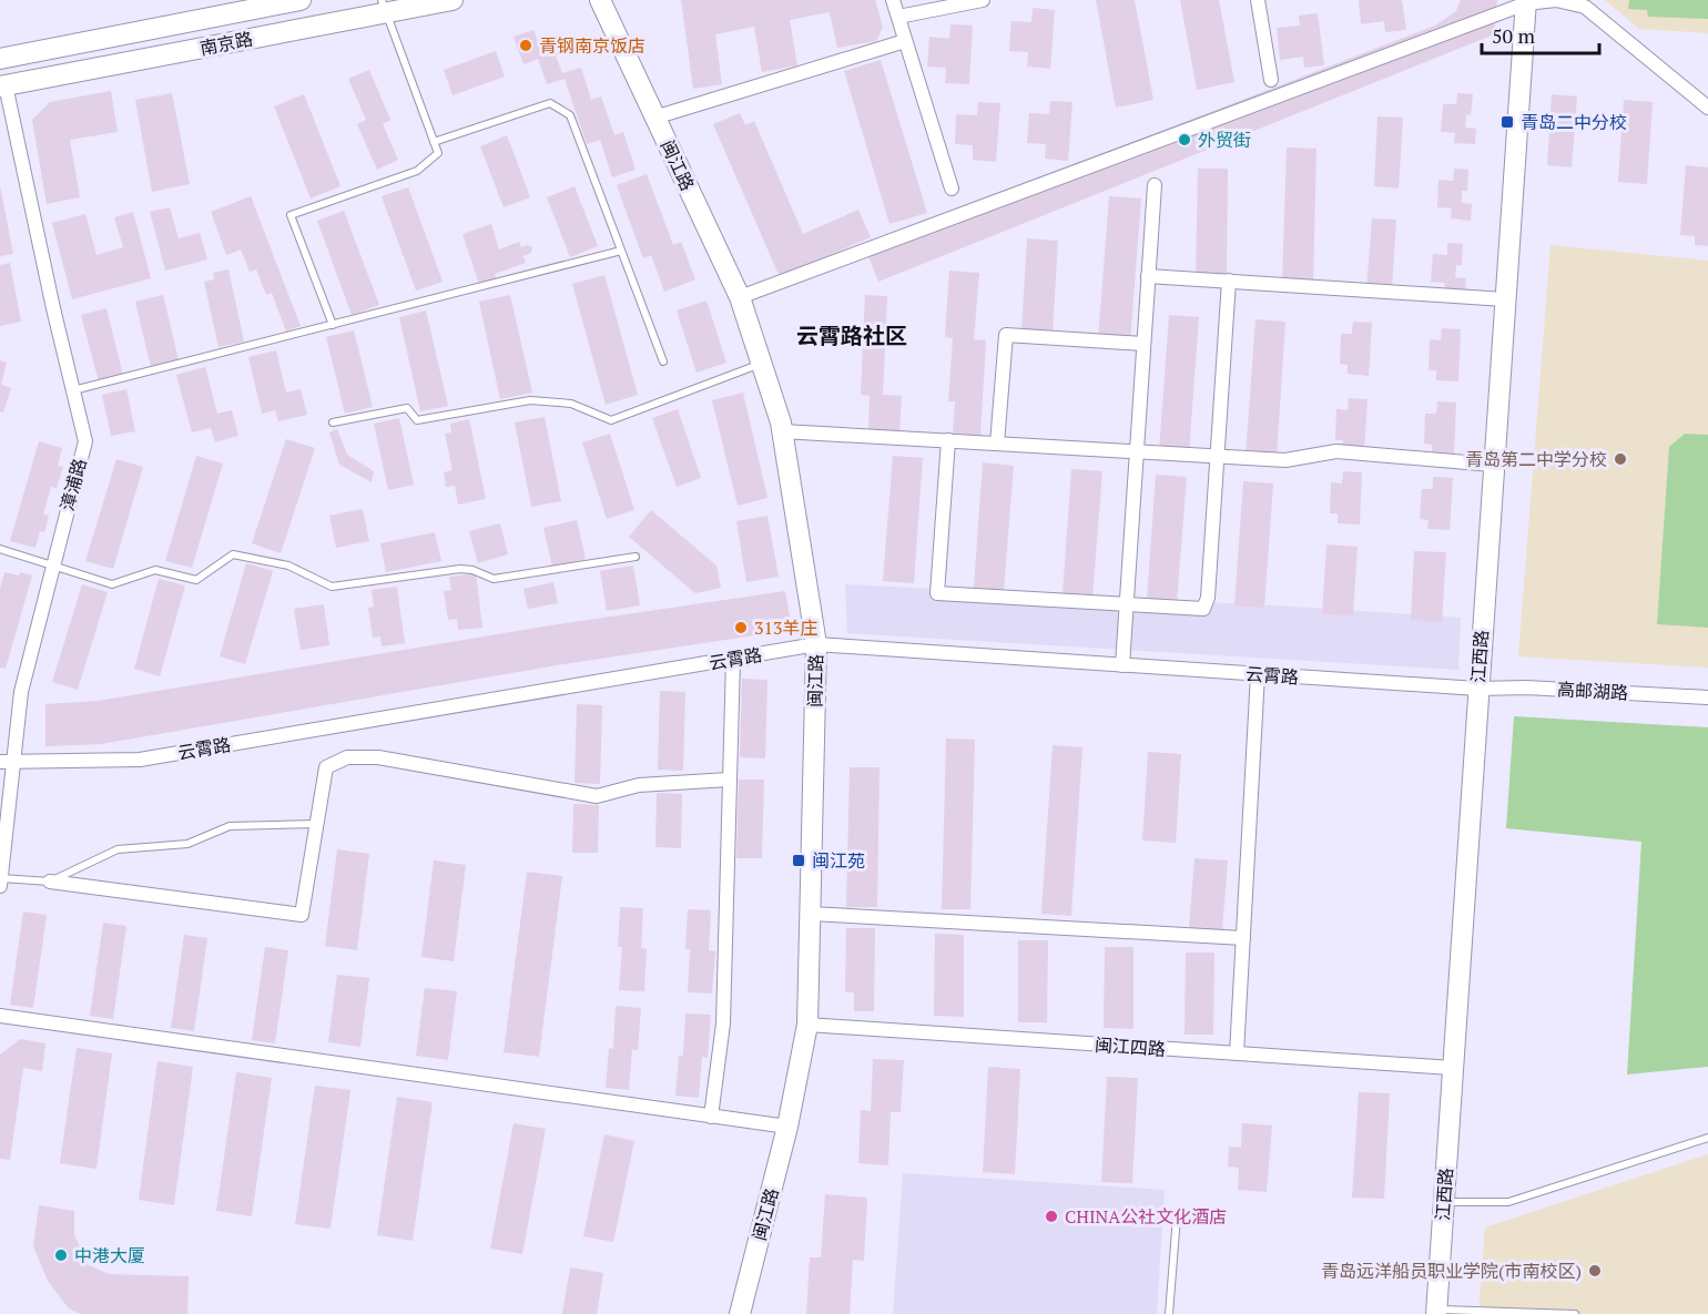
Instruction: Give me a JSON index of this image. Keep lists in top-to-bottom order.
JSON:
{
  "streets": {
    "main road": ["南京路", "闽江路", "江西路"],
    "street": [
      "漳浦路",
      "云霄路",
      "高邮湖路",
      "闽江四路"
    ]
  },
  "crossings": [
    ["南京路", "漳浦路"],
    ["闽江路", "云霄路"],
    ["闽江路", "闽江四路"],
    ["漳浦路", "云霄路"],
    ["江西路", "云霄路"],
    ["江西路", "高邮湖路"],
    ["江西路", "闽江四路"],
    ["云霄路", "高邮湖路"]
  ],
  "districts": ["云霄路社区"],
  "places": {
    "other": [
      "青钢南京饭店",
      "外贸街",
      "青岛第二中学分校",
      "313羊庄",
      "CHINA公社文化酒店",
      "中港大厦",
      "青岛远洋船员职业学院(市南校区)"
    ],
    "transit": ["青岛二中分校", "闽江苑"]
  },
  "scale_bar": "50 m"
}
